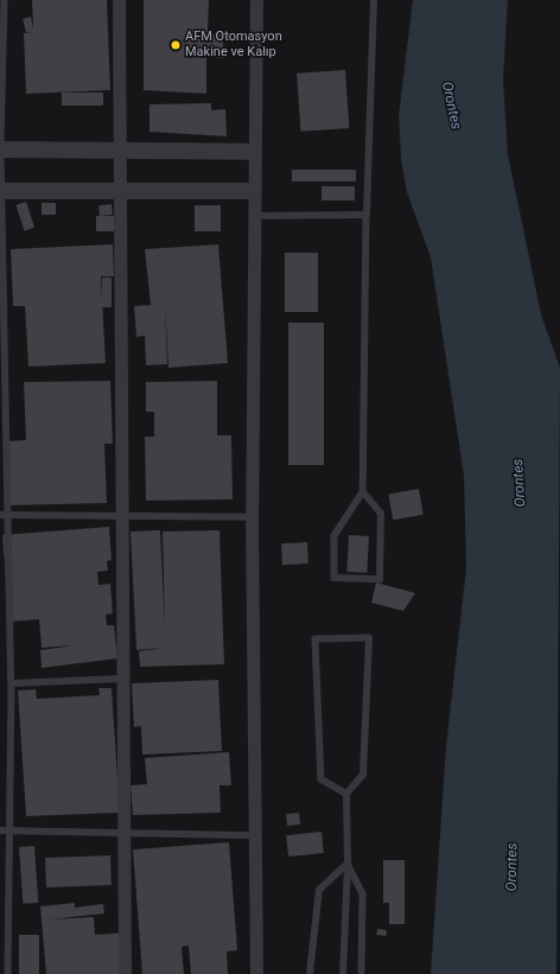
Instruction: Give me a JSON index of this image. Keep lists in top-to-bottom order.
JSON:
{
  "water": ["Orontes"],
  "places": ["AFM Otomasyon Makine ve Kalıp"]
}
